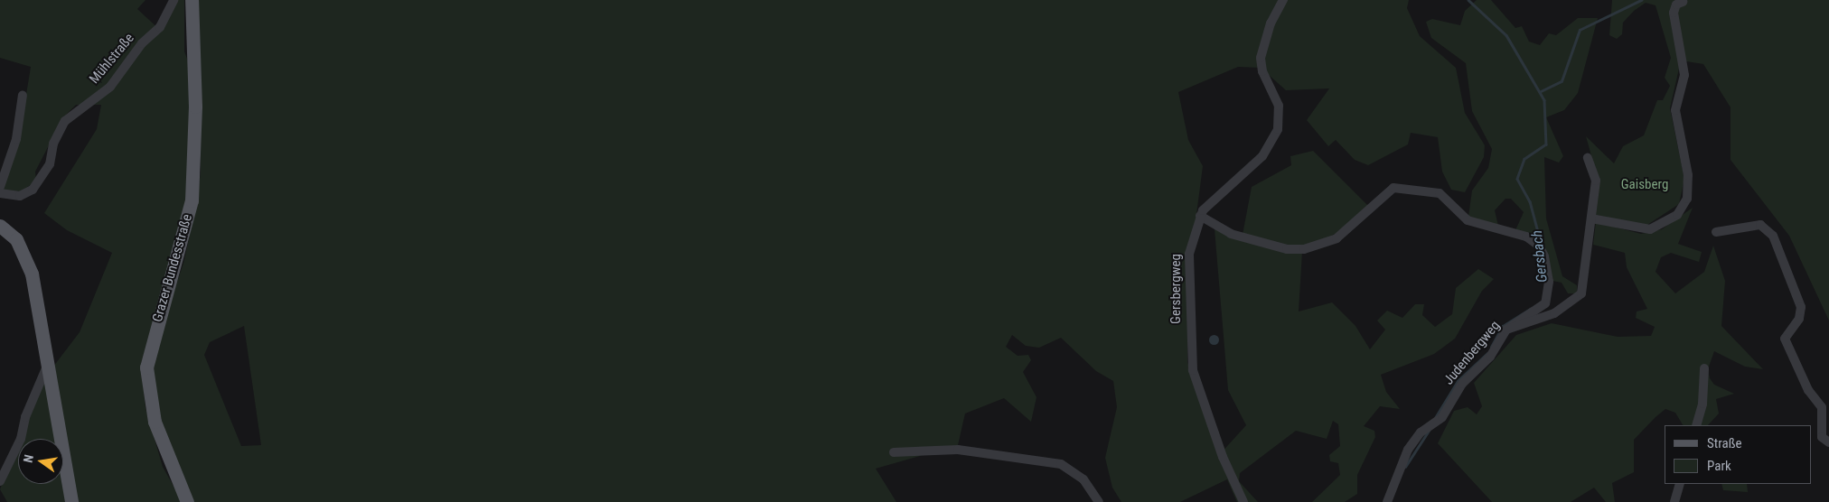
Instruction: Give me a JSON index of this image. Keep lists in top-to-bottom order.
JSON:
{
  "streets": {
    "main road": ["Grazer Bundesstraße"],
    "street": ["Mühlstraße", "Gersbergweg", "Judenbergweg"]
  },
  "water": ["Gersbach"],
  "parks": ["Gaisberg"],
  "legend": ["Straße", "Park"],
  "north": "left"
}
